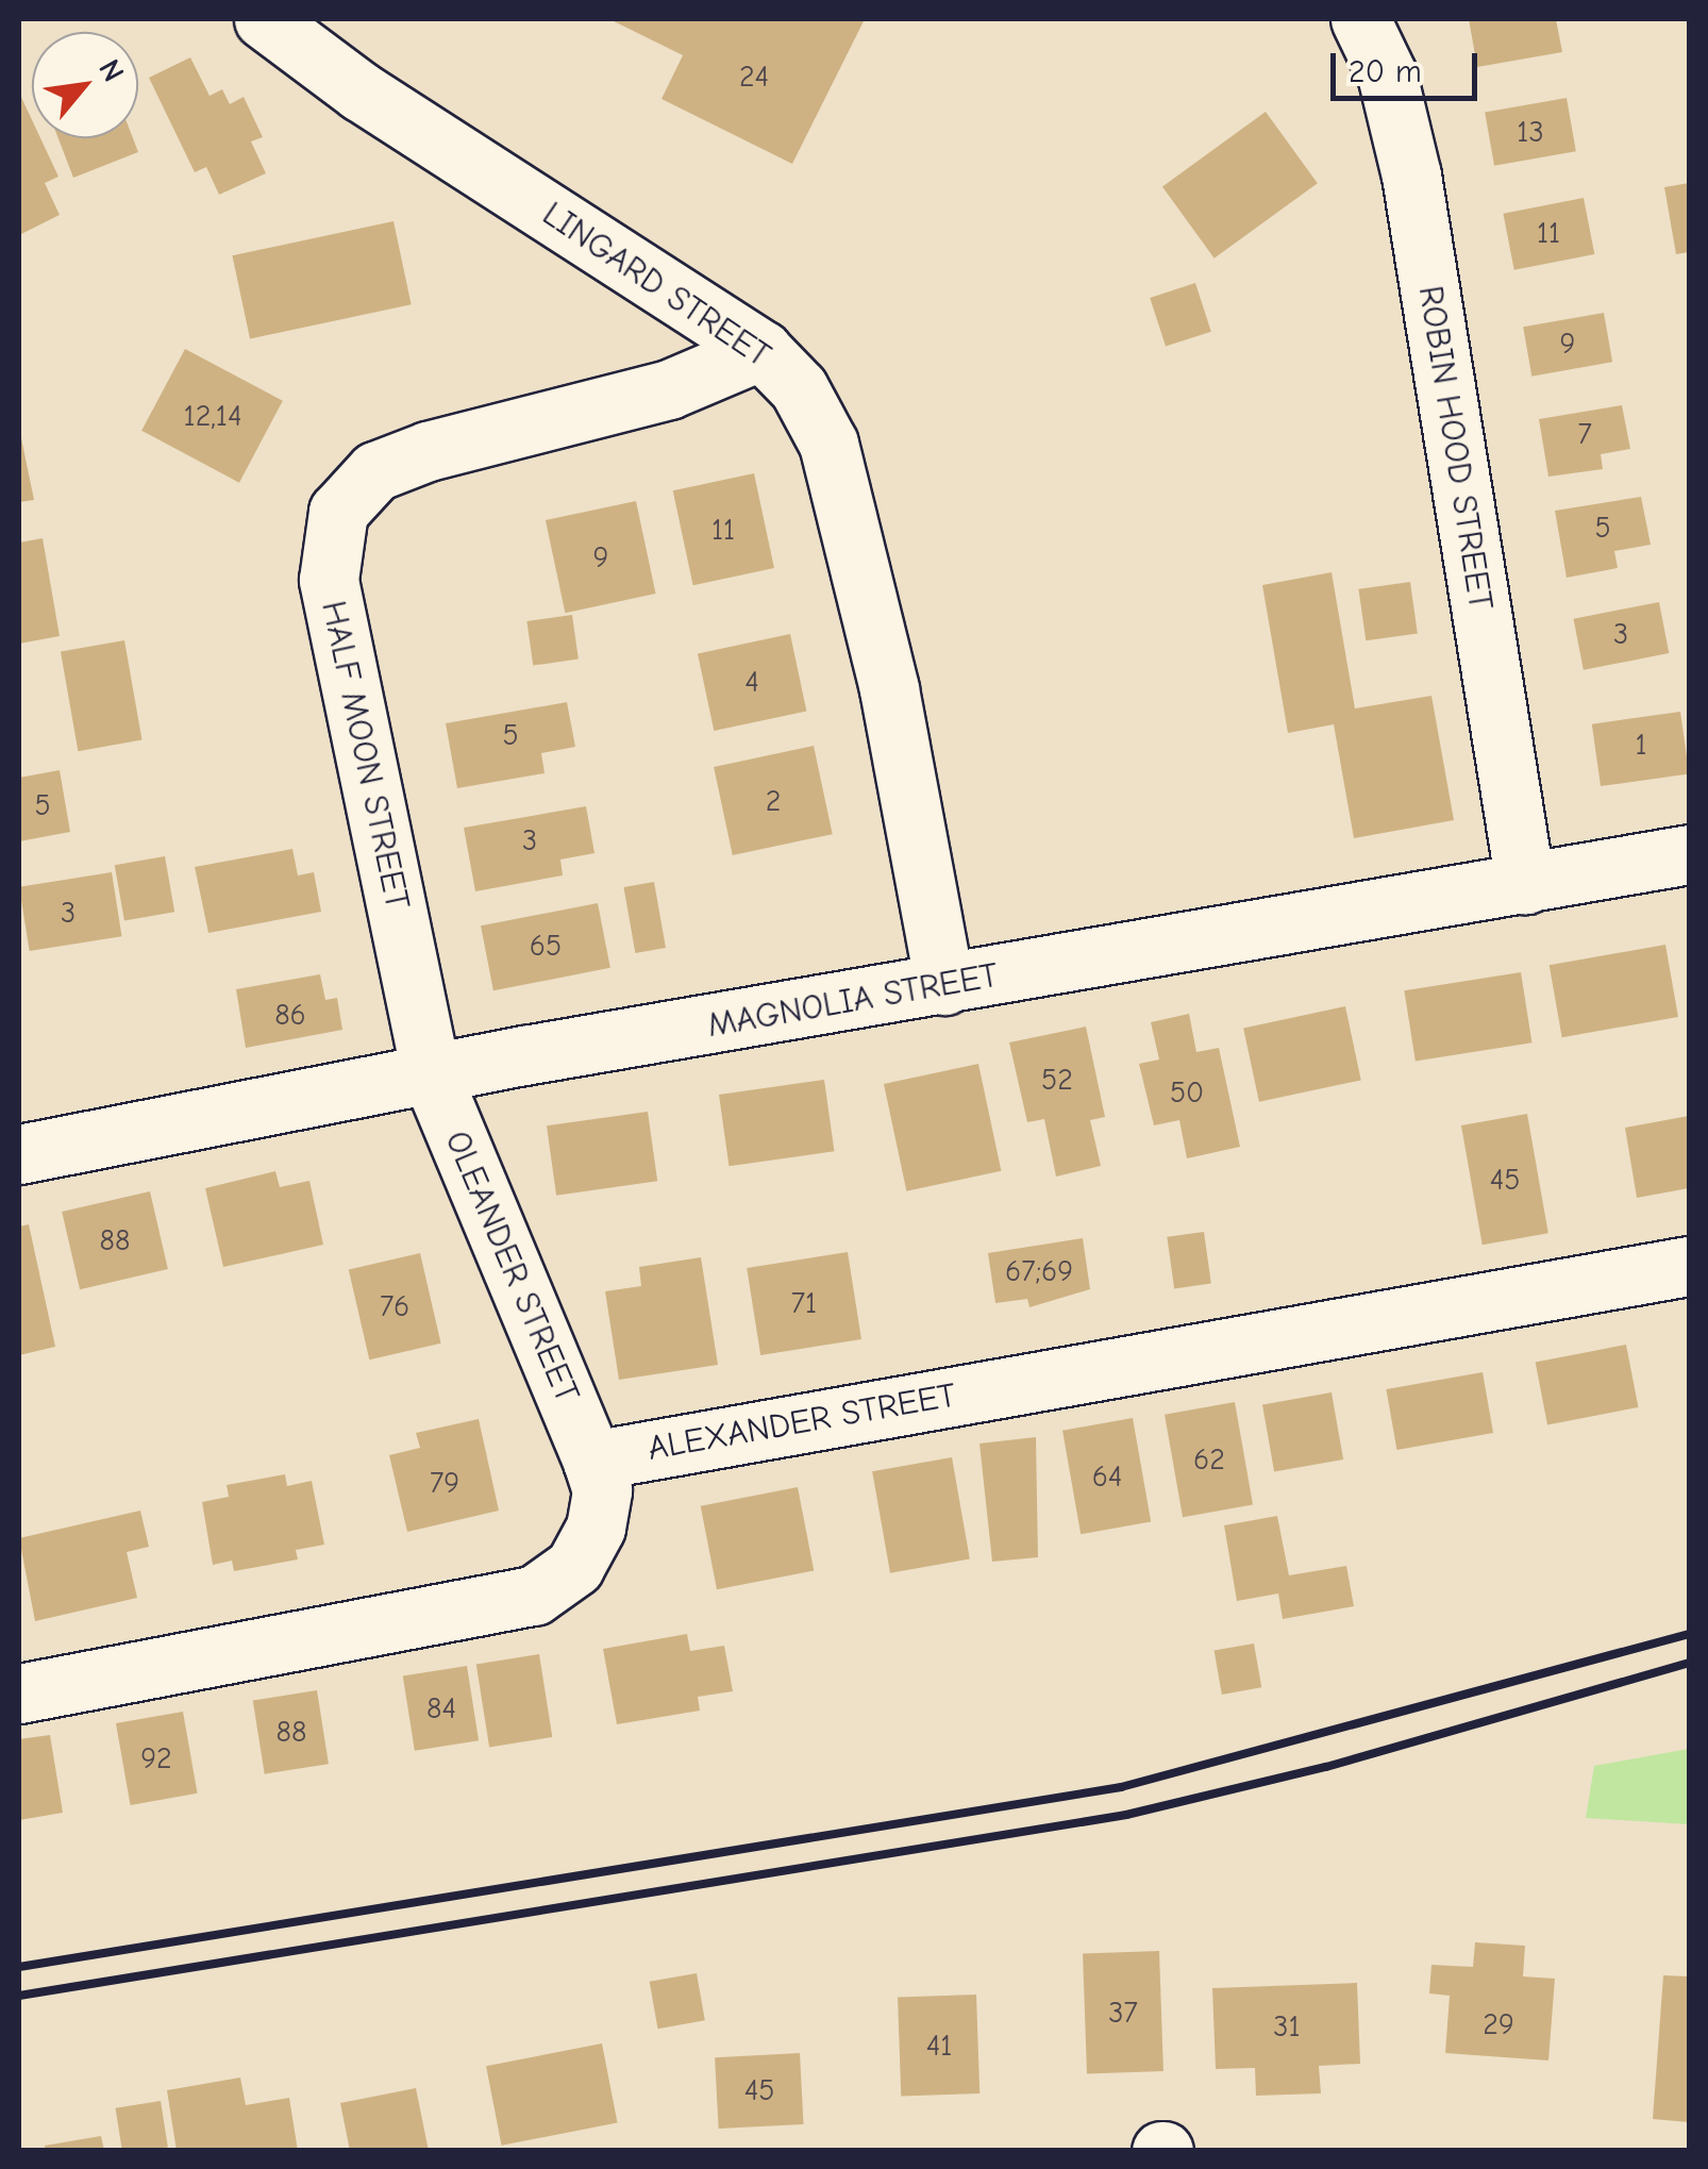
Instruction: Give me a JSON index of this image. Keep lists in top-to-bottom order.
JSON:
{
  "streets": {
    "street": [
      "LINGARD STREET",
      "ROBIN HOOD STREET",
      "HALF MOON STREET",
      "MAGNOLIA STREET",
      "OLEANDER STREET",
      "ALEXANDER STREET"
    ]
  },
  "crossings": [
    ["LINGARD STREET", "HALF MOON STREET"],
    ["LINGARD STREET", "MAGNOLIA STREET"],
    ["ROBIN HOOD STREET", "MAGNOLIA STREET"],
    ["HALF MOON STREET", "MAGNOLIA STREET"],
    ["HALF MOON STREET", "OLEANDER STREET"],
    ["MAGNOLIA STREET", "OLEANDER STREET"],
    ["OLEANDER STREET", "ALEXANDER STREET"]
  ],
  "house_numbers": [
    "24",
    "13",
    "11",
    "9",
    "12,14",
    "7",
    "5",
    "11",
    "9",
    "3",
    "4",
    "5",
    "1",
    "2",
    "5",
    "3",
    "3",
    "65",
    "86",
    "52",
    "50",
    "45",
    "88",
    "67;69",
    "71",
    "76",
    "62",
    "64",
    "79",
    "84",
    "88",
    "92",
    "37",
    "29",
    "31",
    "41",
    "45"
  ],
  "scale_bar": "20 m",
  "north": "top right"
}
